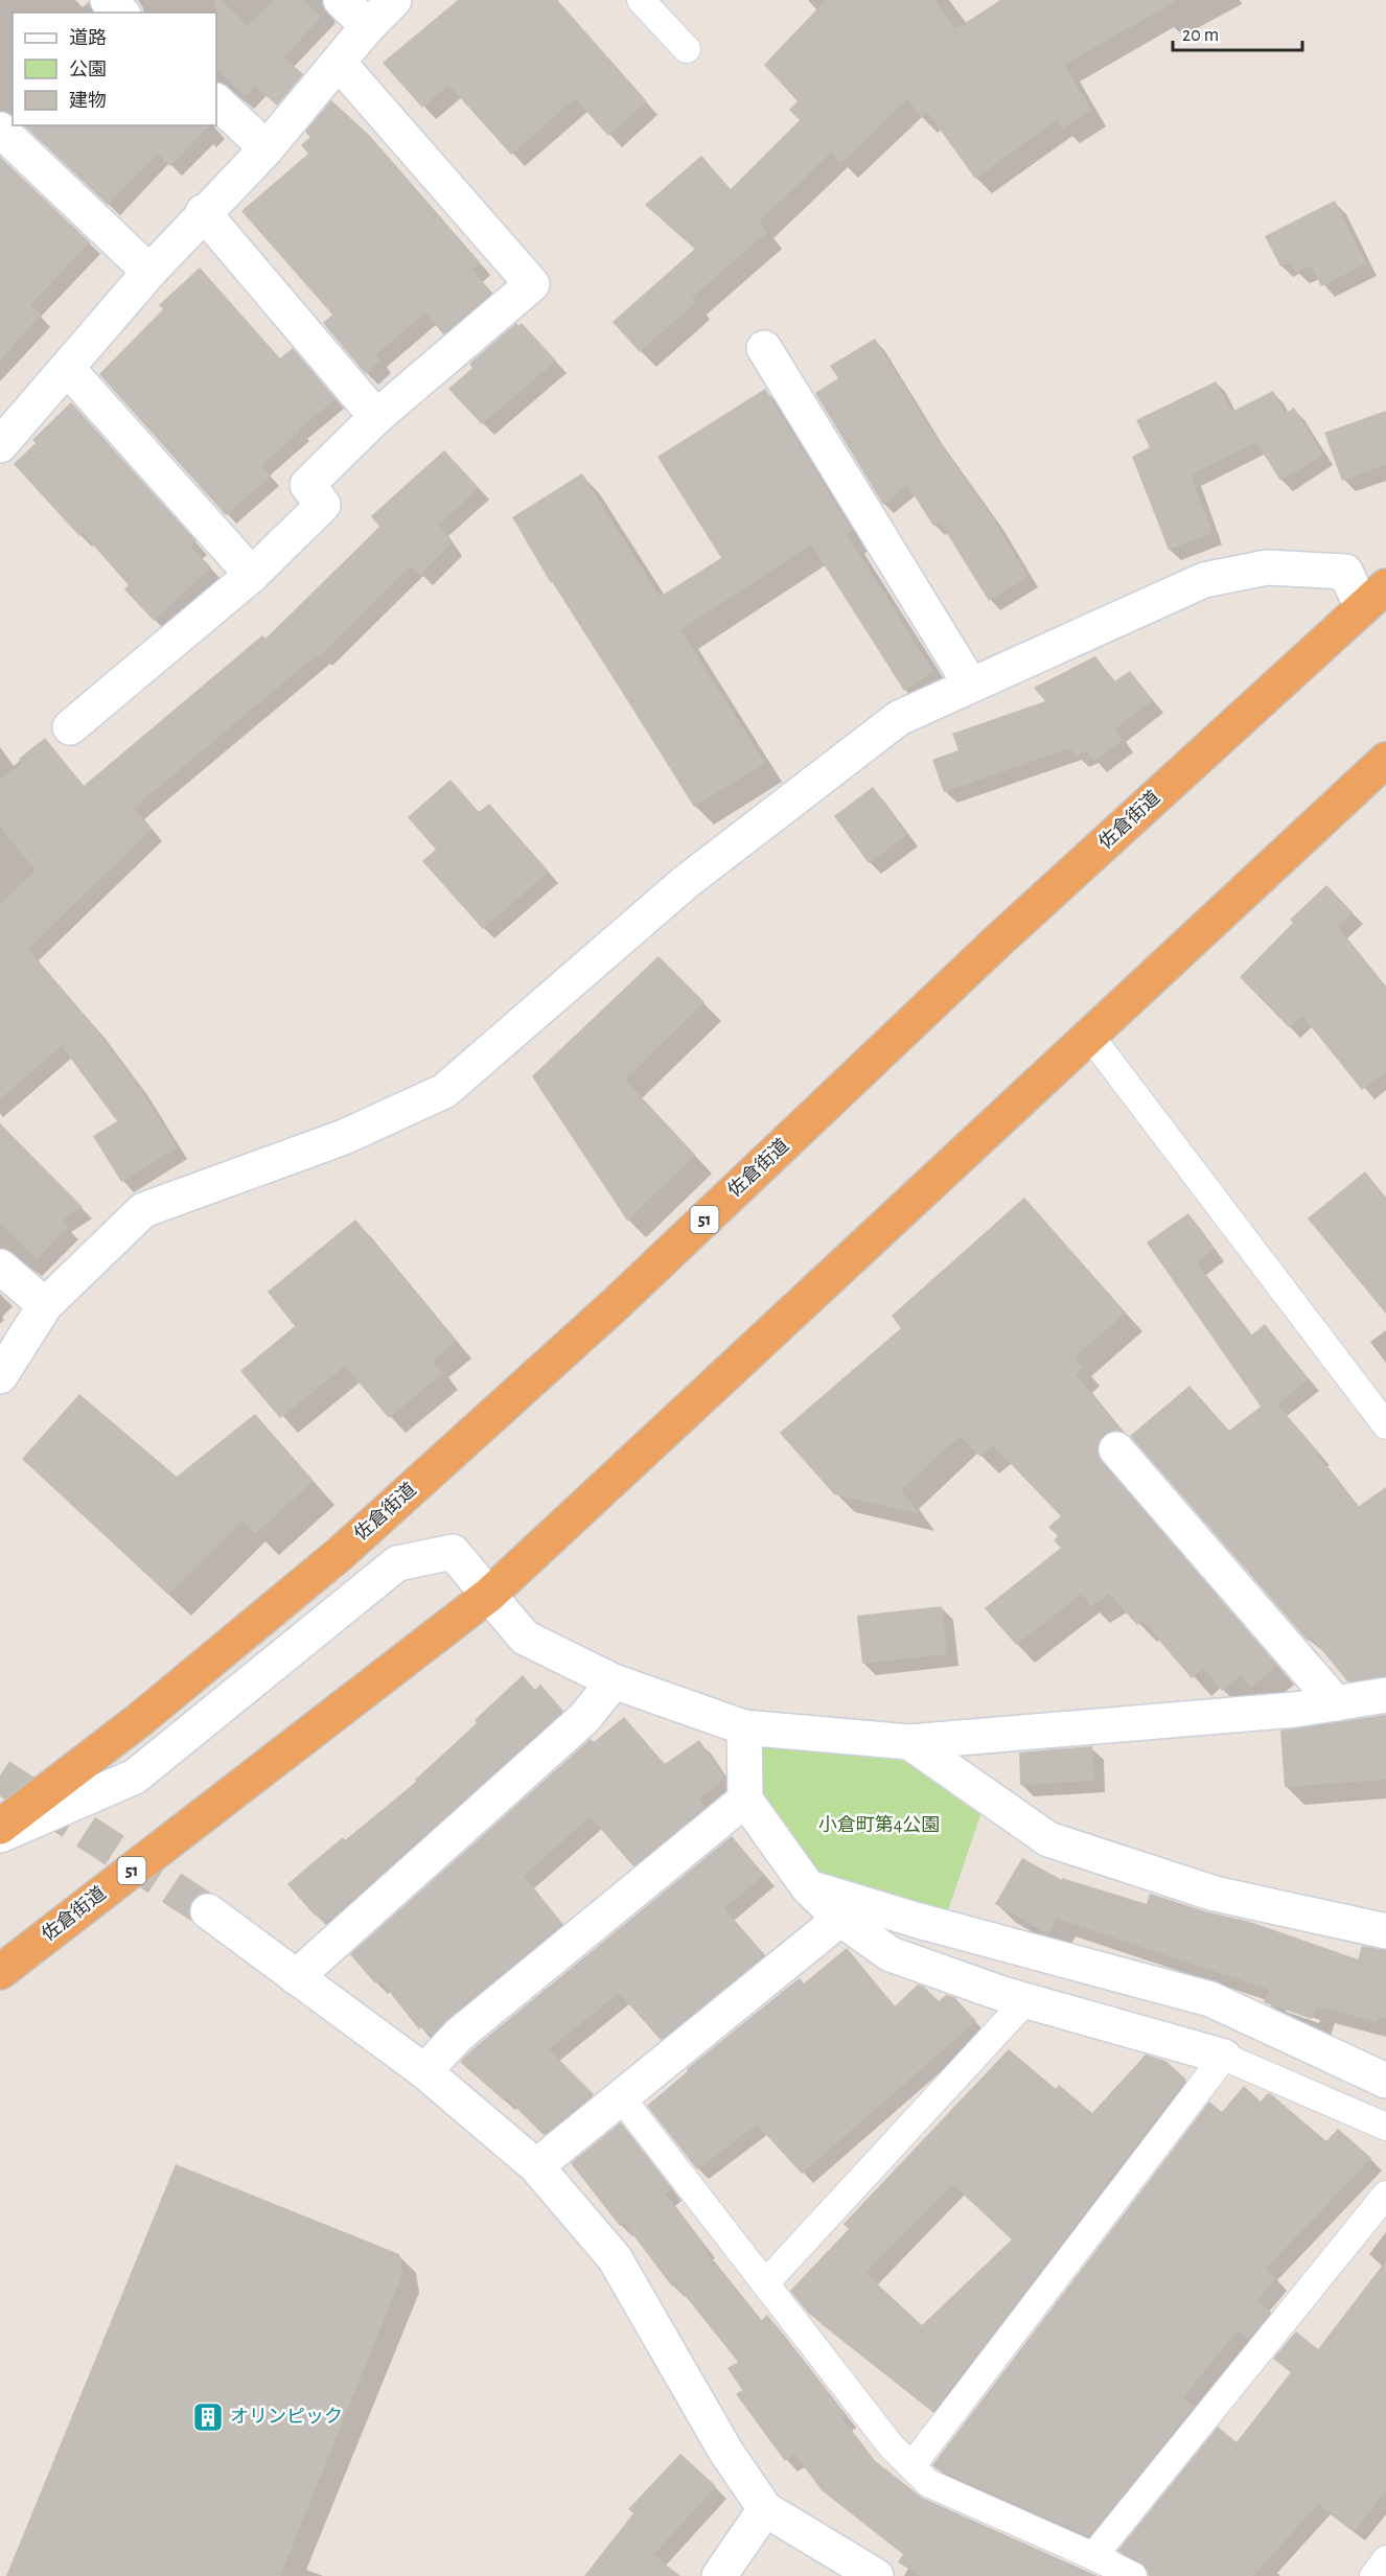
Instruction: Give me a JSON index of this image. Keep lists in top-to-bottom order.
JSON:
{
  "streets": {
    "highway": ["佐倉街道", "51"]
  },
  "parks": ["小倉町第4公園"],
  "places": {
    "building": ["オリンピック"]
  },
  "legend": ["道路", "公園", "建物"],
  "scale_bar": "20 m"
}
